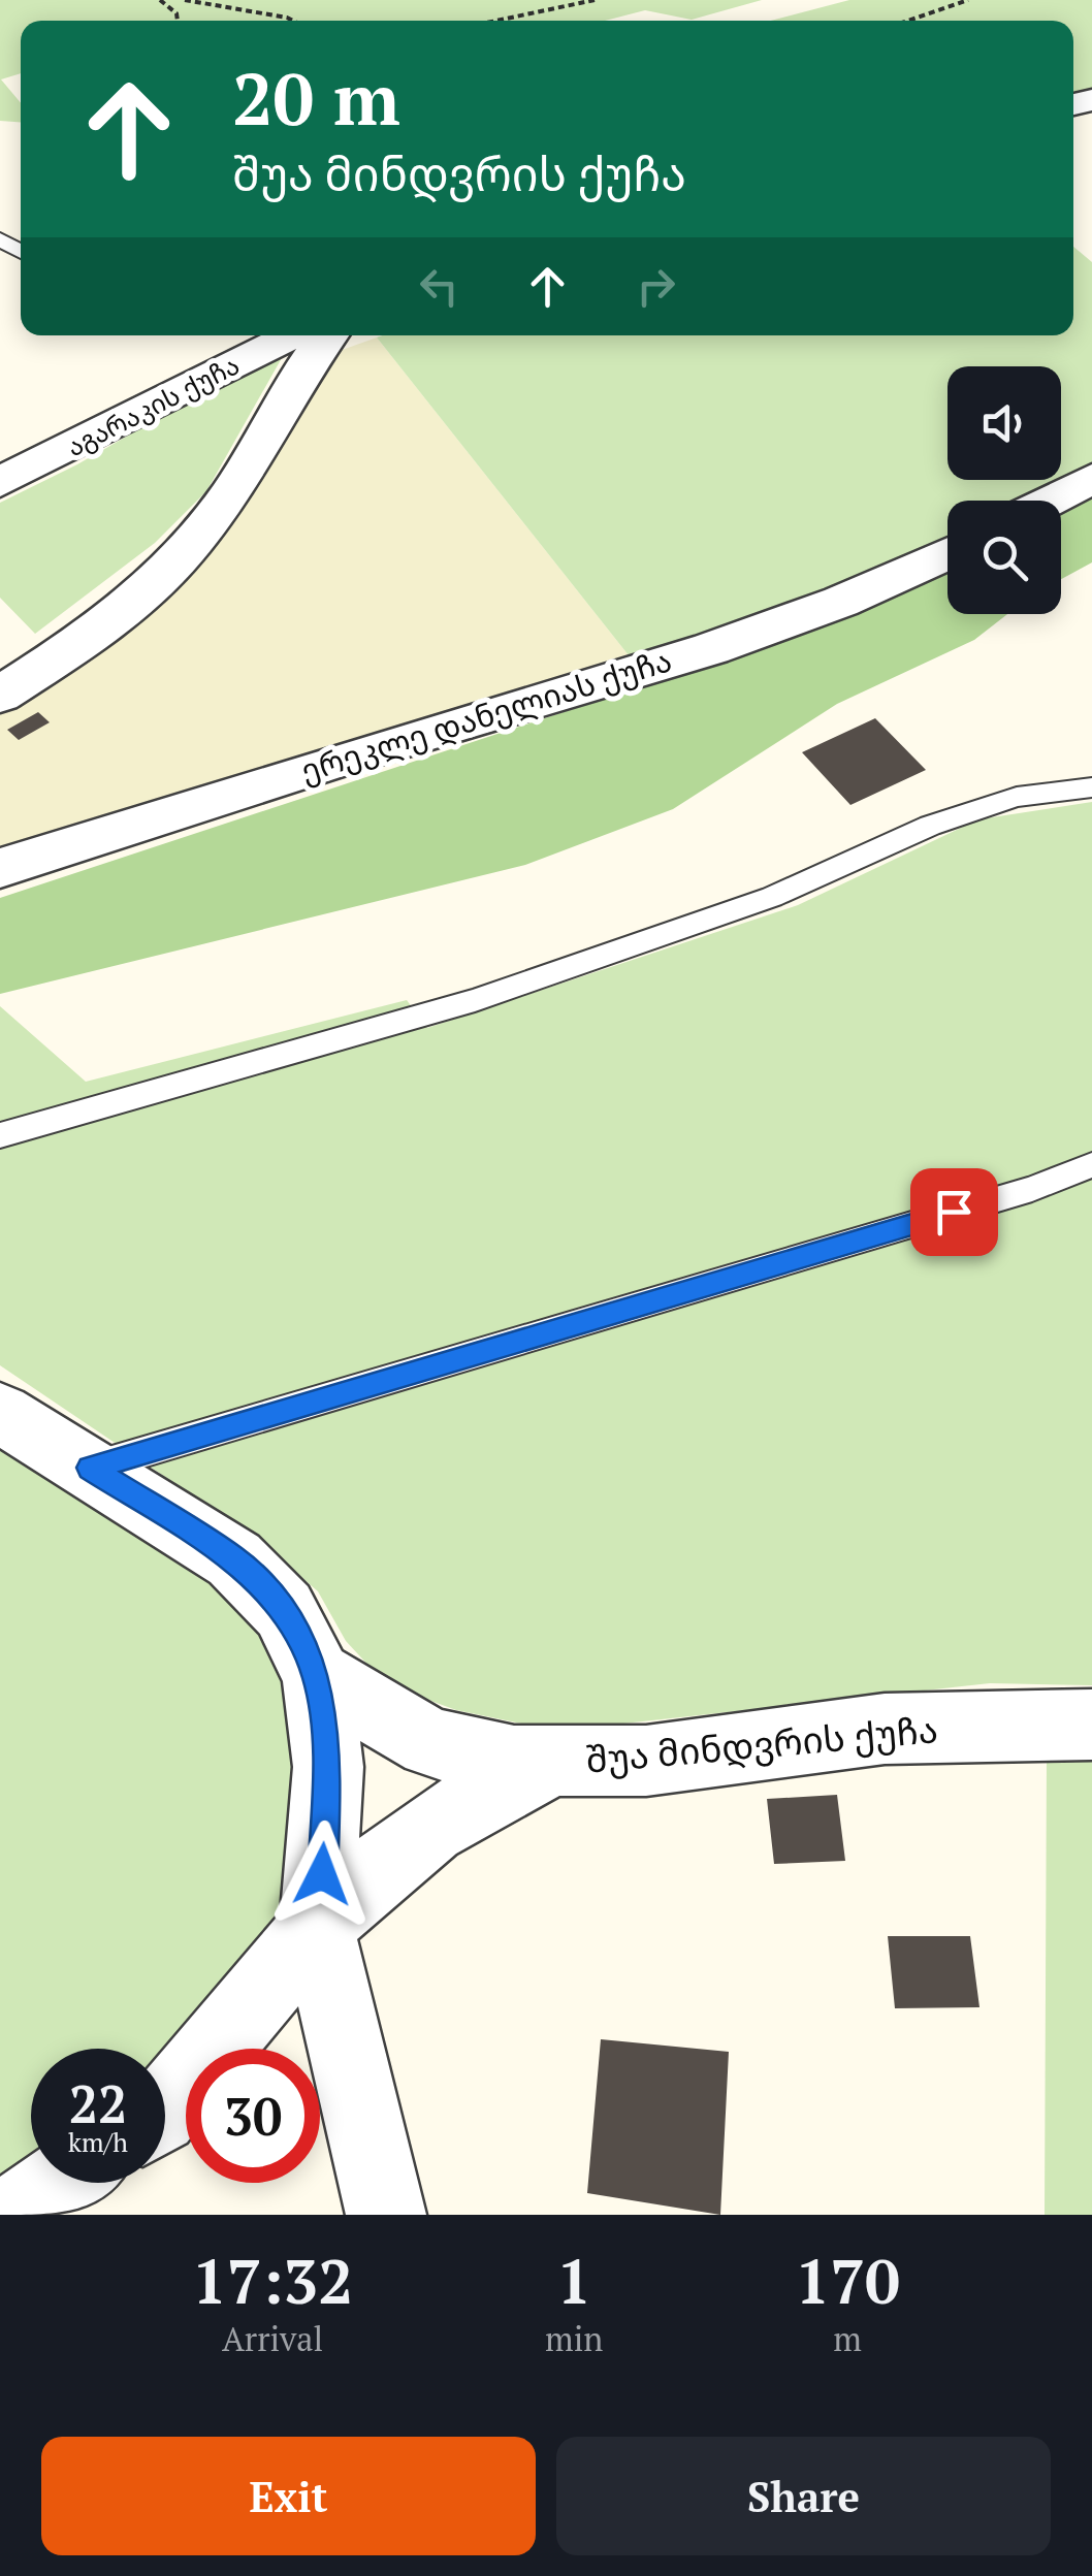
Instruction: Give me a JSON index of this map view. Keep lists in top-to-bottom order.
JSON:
{
  "streets": {
    "street": ["აგარაკის ქუჩა", "ერეკლე დანელიას ქუჩა", "შუა მინდვრის ქუჩა"]
  },
  "page": {
    "turn": ["20 m", "შუა მინდვრის ქუჩა"],
    "speed": "22 km/h",
    "limit": "30",
    "eta": [
      "17:32",
      "Arrival",
      "1",
      "min",
      "170",
      "m"
    ],
    "buttons": ["Exit", "Share"]
  }
}
